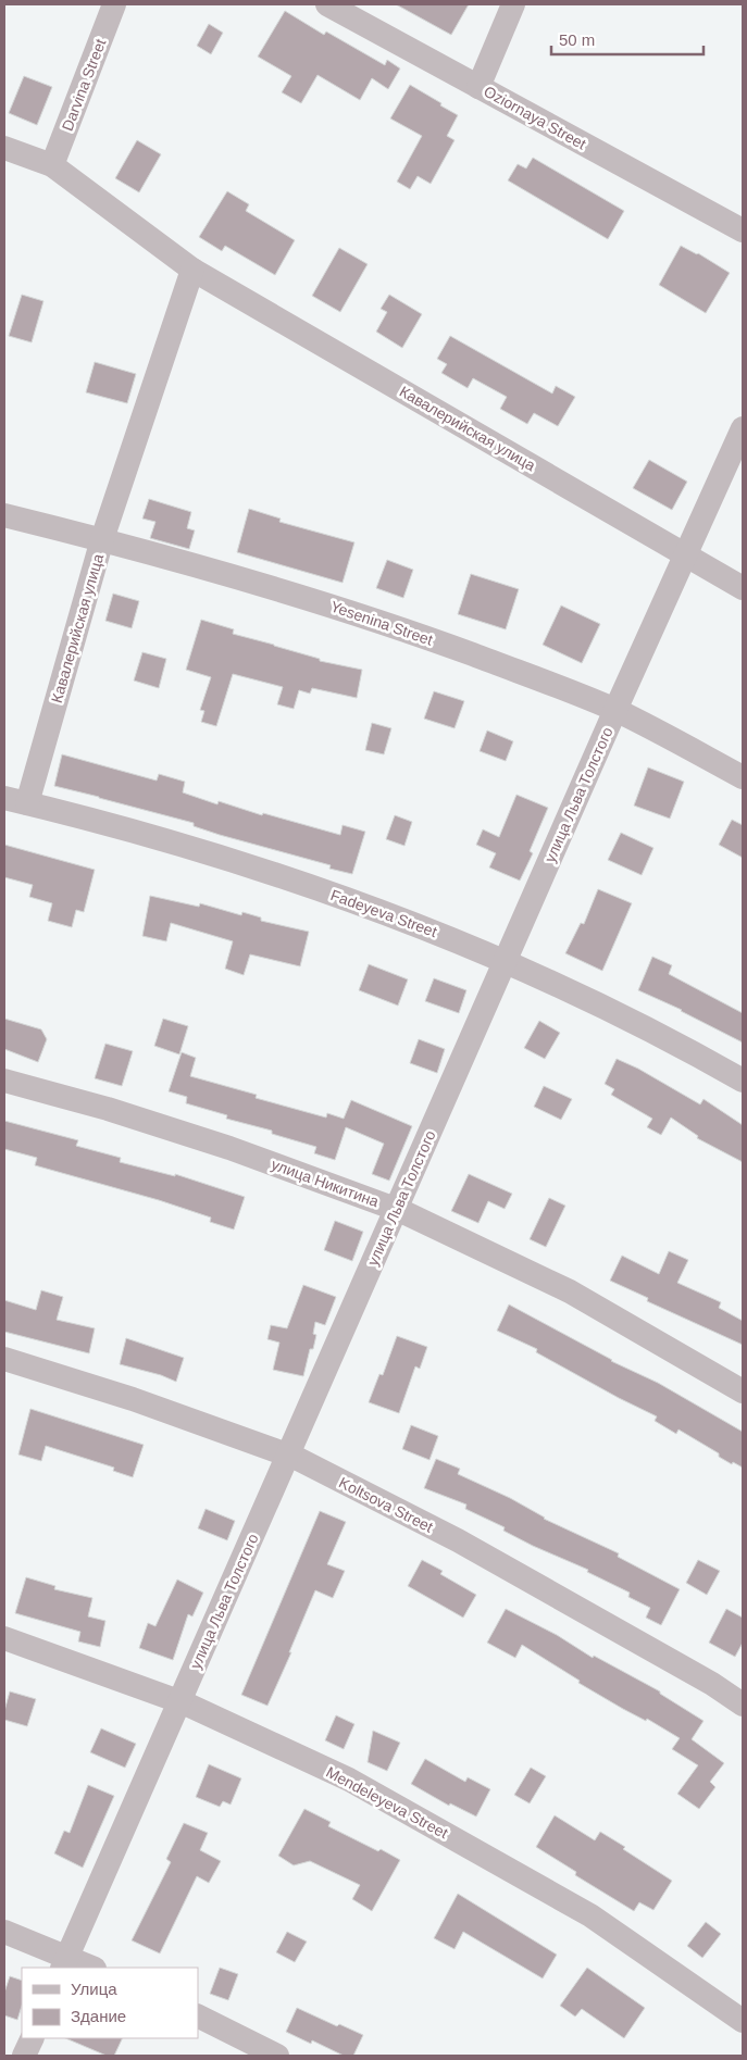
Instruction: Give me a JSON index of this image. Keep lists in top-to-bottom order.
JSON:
{
  "streets": {
    "street": [
      "Darvina Street",
      "Oziornaya Street",
      "Кавалерийская улица",
      "Yesenina Street",
      "улица Льва Толстого",
      "Fadeyeva Street",
      "улица Никитина",
      "Koltsova Street",
      "Mendeleyeva Street"
    ]
  },
  "crossings": [
    ["Darvina Street", "Кавалерийская улица"],
    ["Кавалерийская улица", "Yesenina Street"],
    ["Кавалерийская улица", "улица Льва Толстого"],
    ["Кавалерийская улица", "Fadeyeva Street"],
    ["Yesenina Street", "улица Льва Толстого"],
    ["улица Льва Толстого", "Fadeyeva Street"],
    ["улица Льва Толстого", "улица Никитина"],
    ["улица Льва Толстого", "Koltsova Street"],
    ["улица Льва Толстого", "Mendeleyeva Street"]
  ],
  "legend": ["Улица", "Здание"],
  "scale_bar": "50 m"
}
